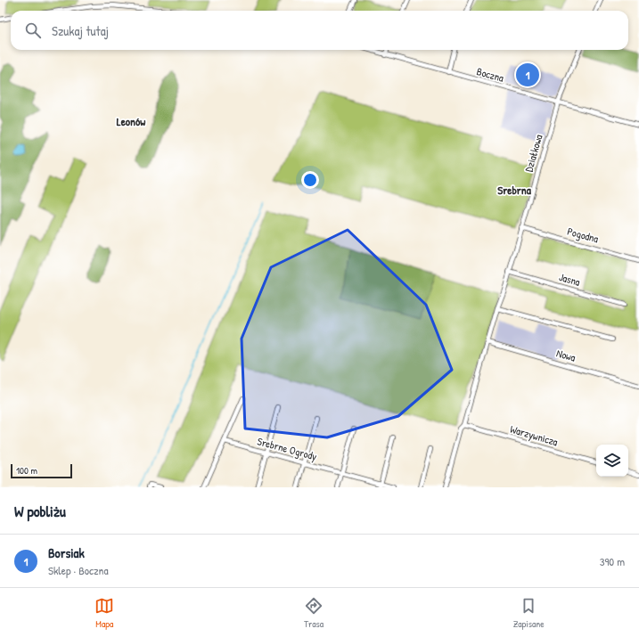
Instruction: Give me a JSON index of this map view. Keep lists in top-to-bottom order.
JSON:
{
  "streets": {
    "street": [
      "Boczna",
      "Działkowa",
      "Pogodna",
      "Jasna",
      "Nowa",
      "Warzywnicza",
      "Srebrne Ogrody"
    ]
  },
  "crossings": [
    ["Boczna", "Działkowa"],
    ["Działkowa", "Pogodna"],
    ["Działkowa", "Jasna"],
    ["Działkowa", "Nowa"],
    ["Działkowa", "Warzywnicza"]
  ],
  "districts": ["Leonów", "Srebrna"],
  "scale_bar": "100 m",
  "page": {
    "search": "Szukaj tutaj",
    "pins": "1",
    "scale": "100 m",
    "heading": "W pobliżu",
    "list": [
      {
        "mark": "1",
        "name": "Borsiak",
        "note": "Sklep · Boczna",
        "value": "390 m"
      }
    ],
    "nav": ["Mapa", "Trasa", "Zapisane"]
  }
}
